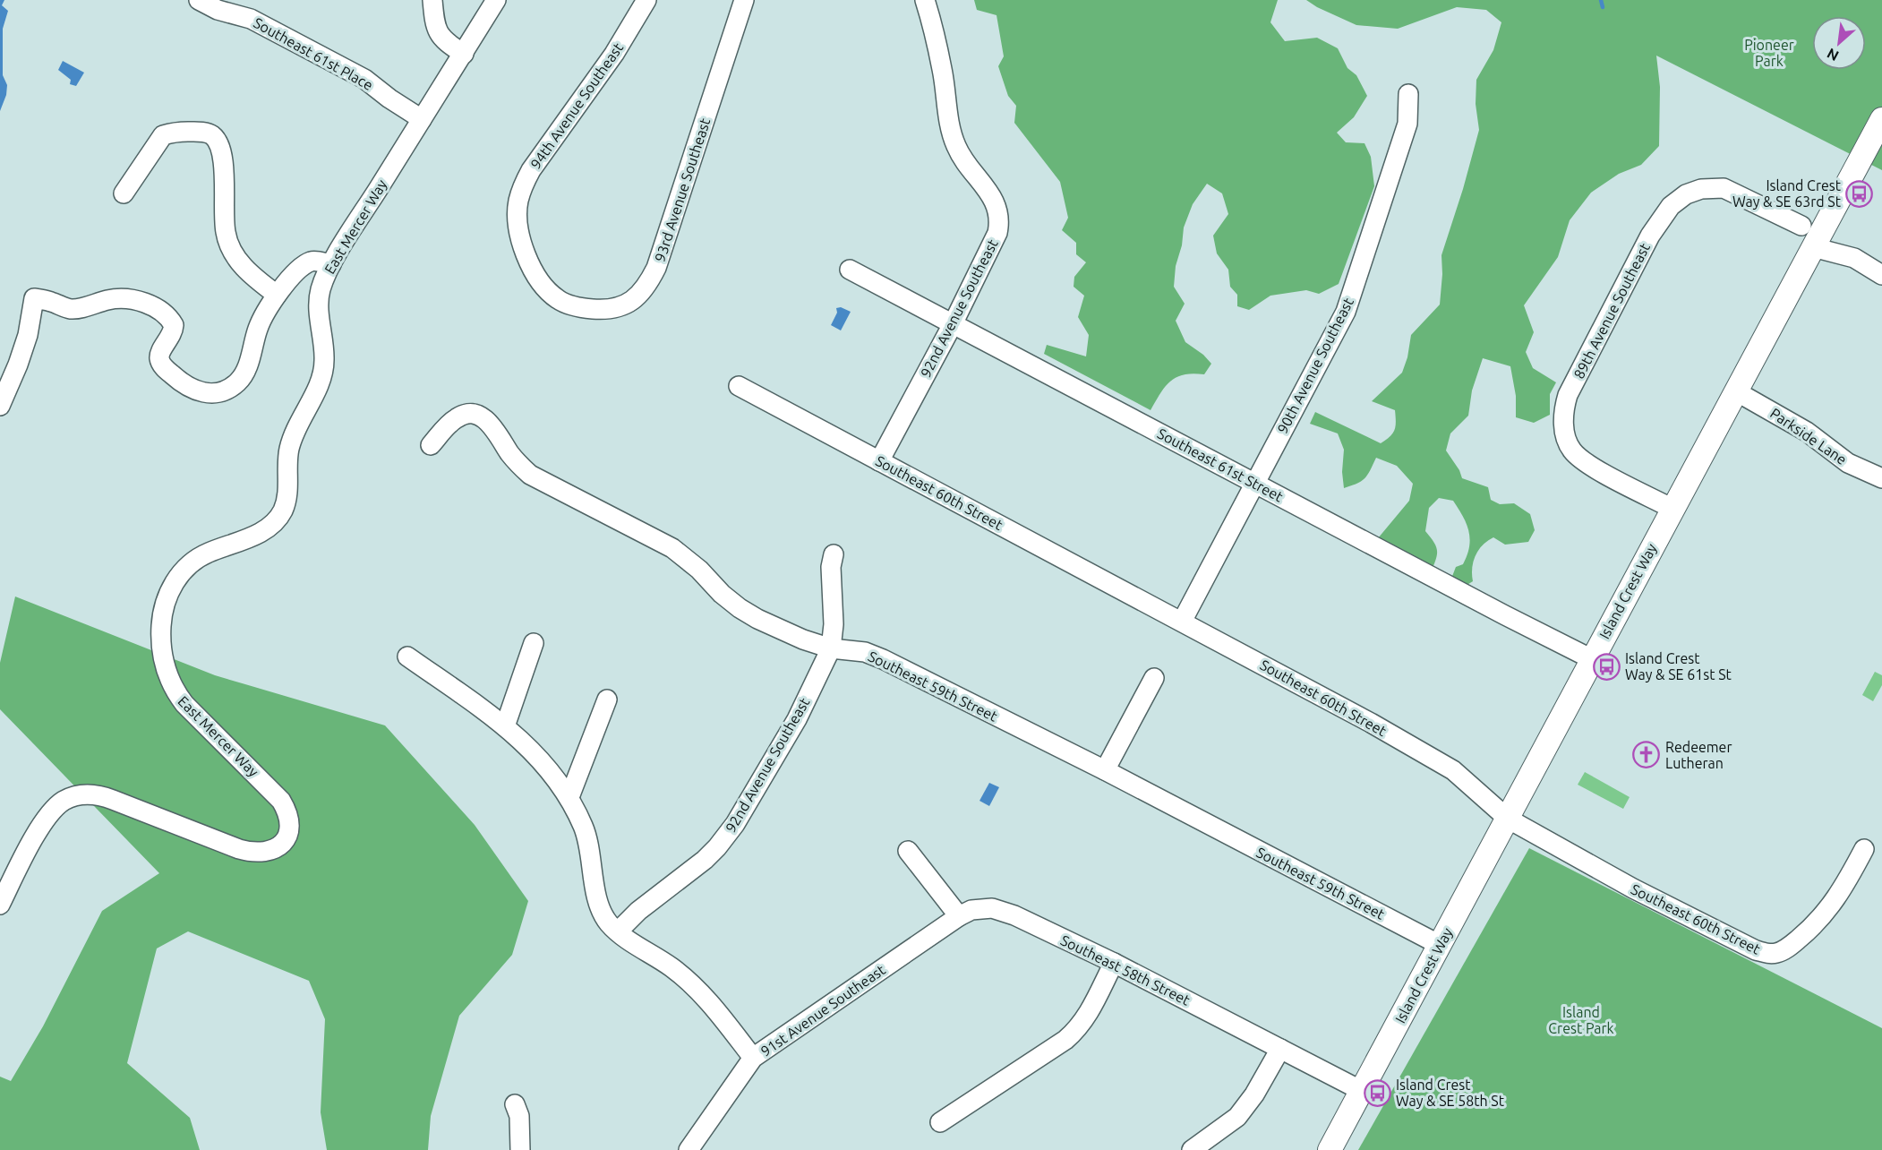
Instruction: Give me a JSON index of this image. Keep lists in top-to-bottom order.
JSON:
{
  "streets": {
    "main road": ["Island Crest Way"],
    "street": [
      "Southeast 61st Place",
      "94th Avenue Southeast",
      "93rd Avenue Southeast",
      "East Mercer Way",
      "92nd Avenue Southeast",
      "89th Avenue Southeast",
      "90th Avenue Southeast",
      "Parkside Lane",
      "Southeast 61st Street",
      "Southeast 60th Street",
      "Southeast 59th Street",
      "Southeast 58th Street",
      "91st Avenue Southeast"
    ]
  },
  "crossings": [
    ["Southeast 61st Place", "East Mercer Way"],
    ["94th Avenue Southeast", "93rd Avenue Southeast"],
    ["92nd Avenue Southeast", "Southeast 61st Street"],
    ["92nd Avenue Southeast", "Southeast 60th Street"],
    ["92nd Avenue Southeast", "Southeast 59th Street"],
    ["89th Avenue Southeast", "Island Crest Way"],
    ["90th Avenue Southeast", "Southeast 61st Street"],
    ["90th Avenue Southeast", "Southeast 60th Street"],
    ["Parkside Lane", "Island Crest Way"],
    ["Southeast 61st Street", "Island Crest Way"],
    ["Southeast 60th Street", "Island Crest Way"],
    ["Island Crest Way", "Southeast 59th Street"],
    ["Island Crest Way", "Southeast 58th Street"],
    ["Southeast 58th Street", "91st Avenue Southeast"]
  ],
  "parks": ["Pioneer Park", "Island Crest Park"],
  "places": {
    "bus stop": ["Island Crest Way & SE 63rd St", "Island Crest Way & SE 61st St", "Island Crest Way & SE 58th St"],
    "church": ["Redeemer Lutheran"]
  },
  "north": "bottom left"
}
